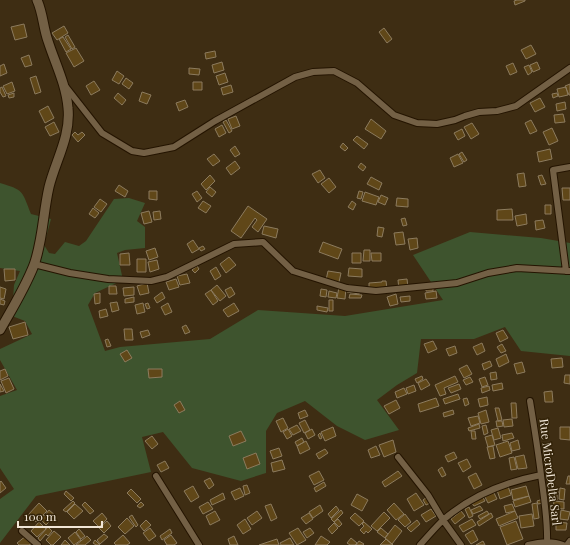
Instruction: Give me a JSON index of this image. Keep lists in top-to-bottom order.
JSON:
{
  "streets": {
    "street": ["Rue MicroDelta Sarl"]
  },
  "scale_bar": "100 m"
}
